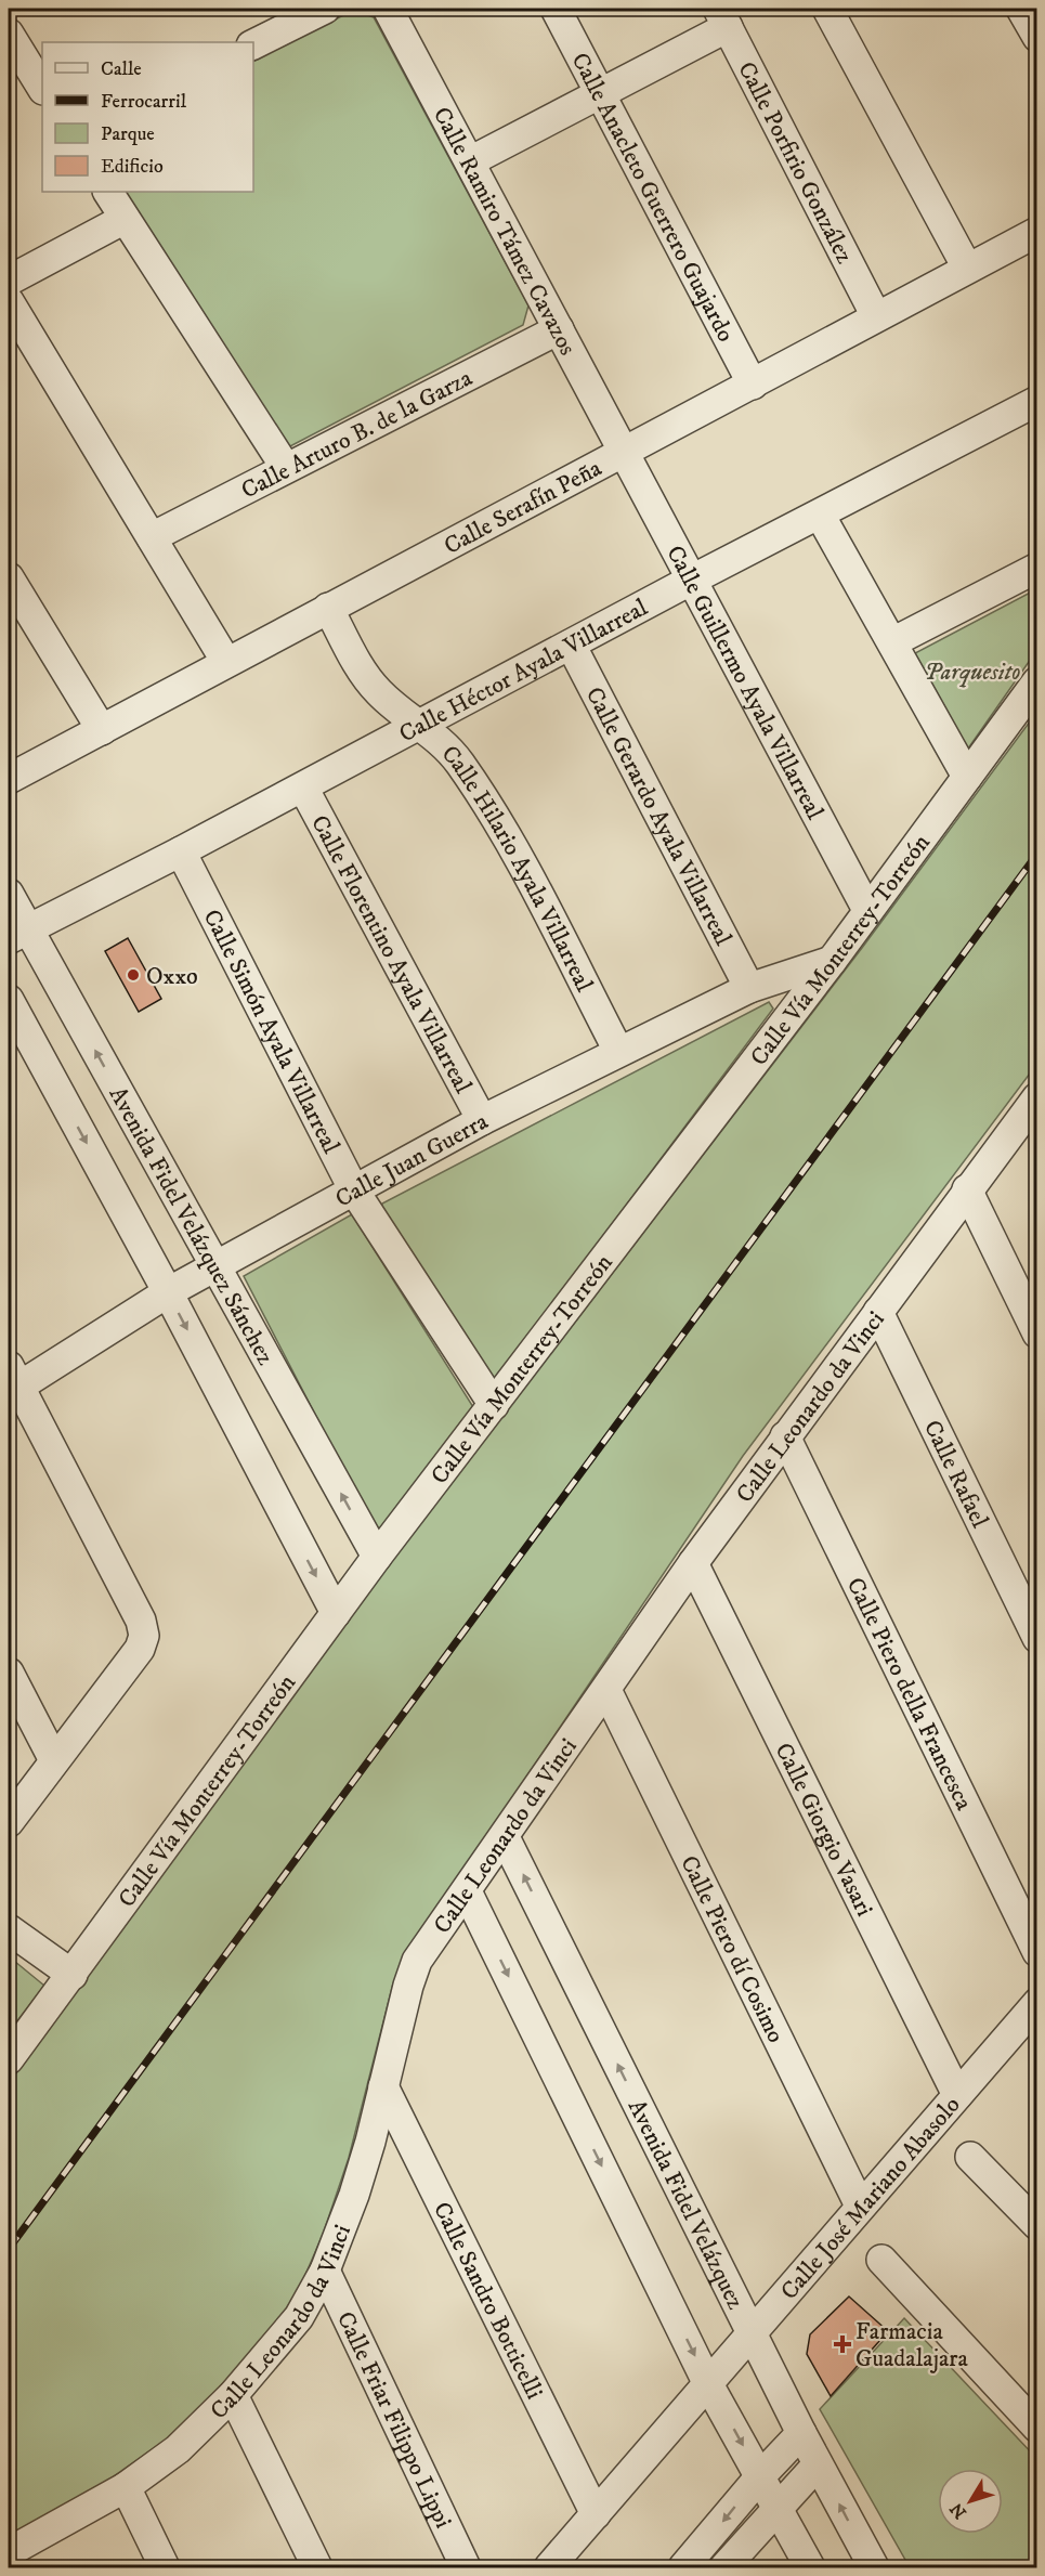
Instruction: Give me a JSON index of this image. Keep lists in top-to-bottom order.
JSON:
{
  "streets": {
    "street": [
      "Calle Porfirio González",
      "Calle Anacleto Guerrero Guajardo",
      "Calle Ramiro Támez Cavazos",
      "Calle Arturo B. de la Garza",
      "Calle Serafín Peña",
      "Calle Héctor Ayala Villarreal",
      "Calle Guillermo Ayala Villarreal",
      "Calle Gerardo Ayala Villarreal",
      "Calle Hilario Ayala Villarreal",
      "Calle Vía Monterrey-Torreón",
      "Calle Florentino Ayala Villarreal",
      "Calle Simón Ayala Villarreal",
      "Calle Juan Guerra",
      "Avenida Fidel Velázquez Sánchez",
      "Calle Leonardo da Vinci",
      "Calle Rafael",
      "Calle Piero della Francesca",
      "Calle Giorgio Vasari",
      "Calle Piero dí Cosimo",
      "Calle José Mariano Abasolo",
      "Avenida Fidel Velázquez",
      "Calle Sandro Botticelli",
      "Calle Friar Filippo Lippi"
    ]
  },
  "crossings": [
    ["Calle Porfirio González", "Calle Serafín Peña"],
    ["Calle Anacleto Guerrero Guajardo", "Calle Serafín Peña"],
    ["Calle Ramiro Támez Cavazos", "Calle Arturo B. de la Garza"],
    ["Calle Ramiro Támez Cavazos", "Calle Serafín Peña"],
    ["Calle Ramiro Támez Cavazos", "Calle Guillermo Ayala Villarreal"],
    ["Calle Serafín Peña", "Calle Guillermo Ayala Villarreal"],
    ["Calle Serafín Peña", "Calle Hilario Ayala Villarreal"],
    ["Calle Héctor Ayala Villarreal", "Calle Guillermo Ayala Villarreal"],
    ["Calle Héctor Ayala Villarreal", "Calle Gerardo Ayala Villarreal"],
    ["Calle Héctor Ayala Villarreal", "Calle Hilario Ayala Villarreal"],
    ["Calle Héctor Ayala Villarreal", "Calle Florentino Ayala Villarreal"],
    ["Calle Héctor Ayala Villarreal", "Calle Simón Ayala Villarreal"],
    ["Calle Héctor Ayala Villarreal", "Avenida Fidel Velázquez Sánchez"],
    ["Calle Guillermo Ayala Villarreal", "Calle Vía Monterrey-Torreón"],
    ["Calle Gerardo Ayala Villarreal", "Calle Juan Guerra"],
    ["Calle Hilario Ayala Villarreal", "Calle Juan Guerra"],
    ["Calle Vía Monterrey-Torreón", "Calle Simón Ayala Villarreal"],
    ["Calle Vía Monterrey-Torreón", "Calle Juan Guerra"],
    ["Calle Vía Monterrey-Torreón", "Avenida Fidel Velázquez Sánchez"],
    ["Calle Florentino Ayala Villarreal", "Calle Juan Guerra"],
    ["Calle Simón Ayala Villarreal", "Calle Juan Guerra"],
    ["Calle Juan Guerra", "Avenida Fidel Velázquez Sánchez"],
    ["Calle Leonardo da Vinci", "Calle Rafael"],
    ["Calle Leonardo da Vinci", "Calle Piero della Francesca"],
    ["Calle Leonardo da Vinci", "Calle Giorgio Vasari"],
    ["Calle Leonardo da Vinci", "Calle Piero dí Cosimo"],
    ["Calle Leonardo da Vinci", "Avenida Fidel Velázquez"],
    ["Calle Leonardo da Vinci", "Calle Sandro Botticelli"],
    ["Calle Leonardo da Vinci", "Calle Friar Filippo Lippi"],
    ["Calle Giorgio Vasari", "Calle José Mariano Abasolo"],
    ["Calle Piero dí Cosimo", "Calle José Mariano Abasolo"],
    ["Calle José Mariano Abasolo", "Avenida Fidel Velázquez"],
    ["Calle José Mariano Abasolo", "Calle Sandro Botticelli"]
  ],
  "parks": ["Parquesito"],
  "places": {
    "other": ["Oxxo"],
    "health": ["Farmacia Guadalajara"]
  },
  "legend": [
    "Calle",
    "Ferrocarril",
    "Parque",
    "Edificio"
  ],
  "north": "bottom left"
}
